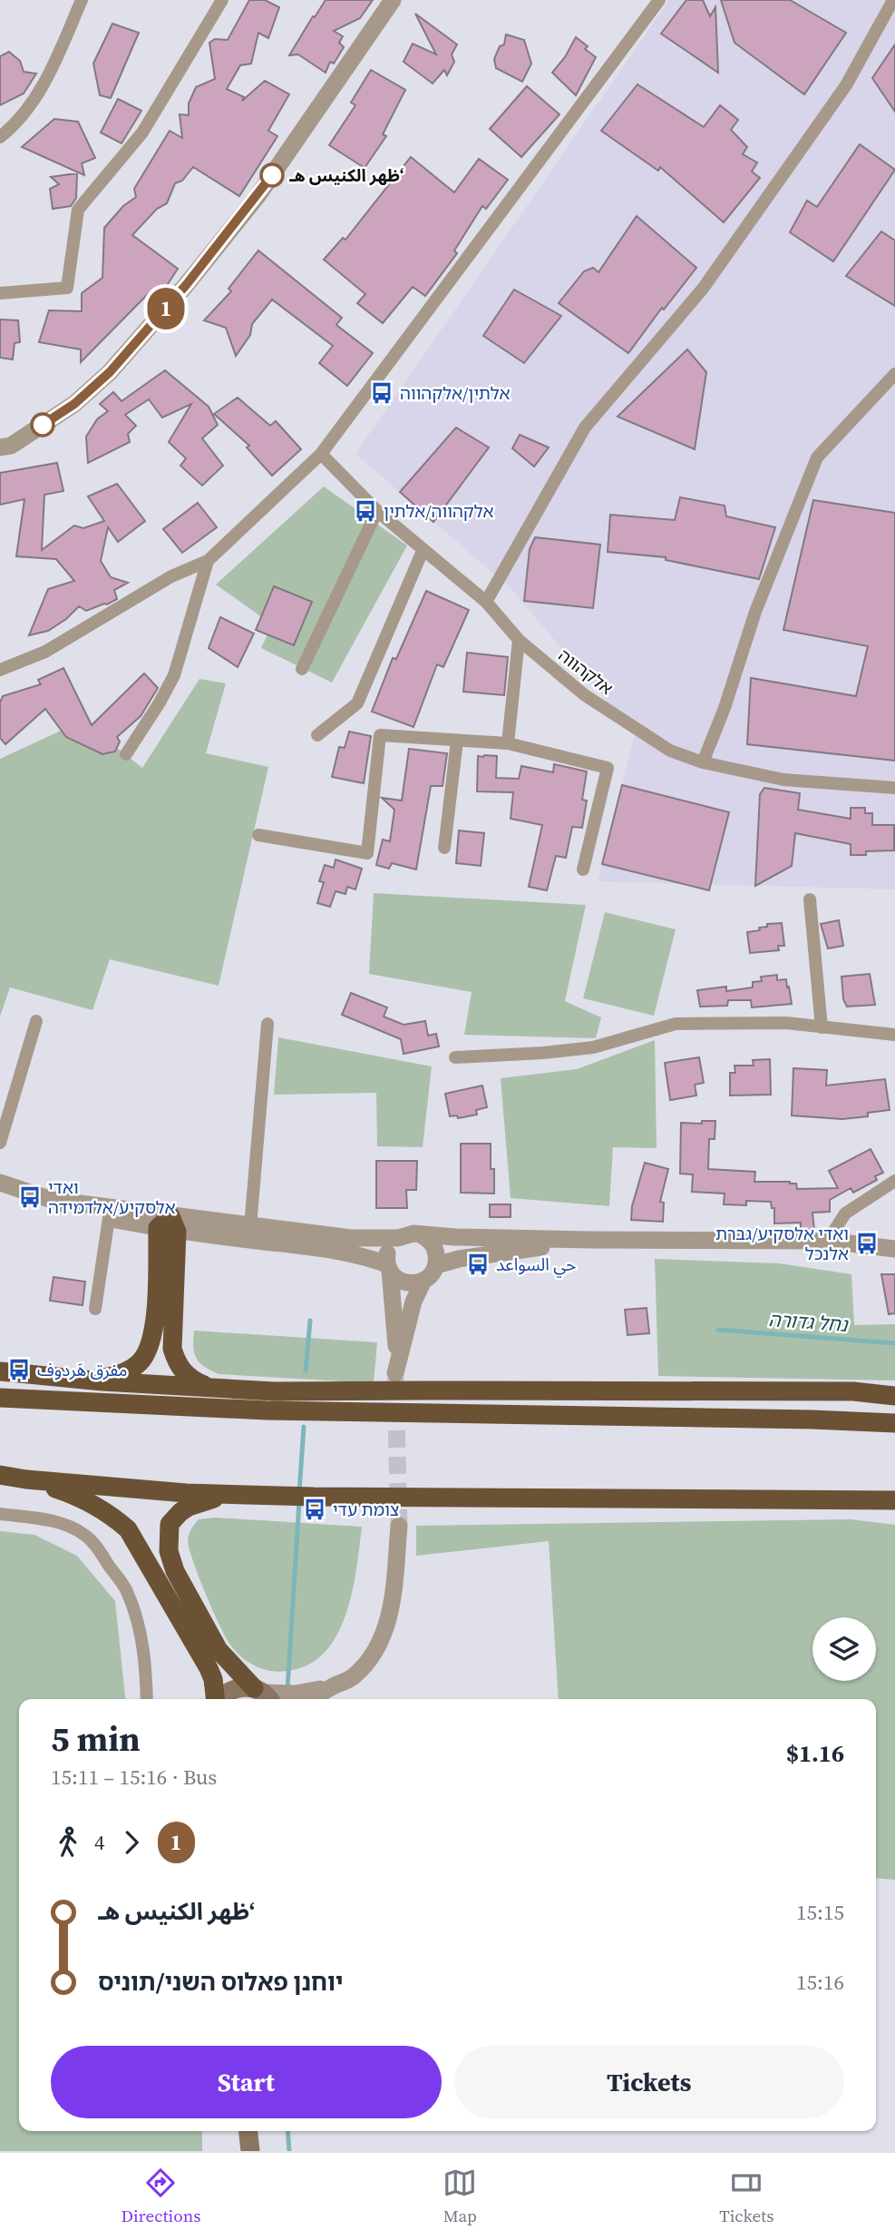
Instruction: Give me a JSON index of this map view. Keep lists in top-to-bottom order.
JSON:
{
  "streets": {
    "street": ["אלקהווה"]
  },
  "water": ["נחל גדורה"],
  "places": {
    "other": ["ظهر الكنيس هـ‘"],
    "bus stop": [
      "אלתין/אלקהווה",
      "אלקהווה/אלתין",
      "ואדי אלסקיע/אלדמידה",
      "ואדי אלסקיע/גברת אלנכל",
      "حي السواعد",
      "مفرق هَردوف",
      "צומת עדי"
    ]
  },
  "lines": ["bus line 1"],
  "page": {
    "on_map": "1",
    "heading": ["5 min", "15:11 – 15:16 · Bus", "$1.16"],
    "legs": ["4", "1"],
    "list": [
      {
        "name": "ظهر الكنيس هـ‘",
        "value": "15:15"
      },
      {
        "name": "יוחנן פאלוס השני/תוניס",
        "value": "15:16"
      }
    ],
    "buttons": ["Start", "Tickets"],
    "tabs": ["Directions", "Map", "Tickets"]
  }
}
